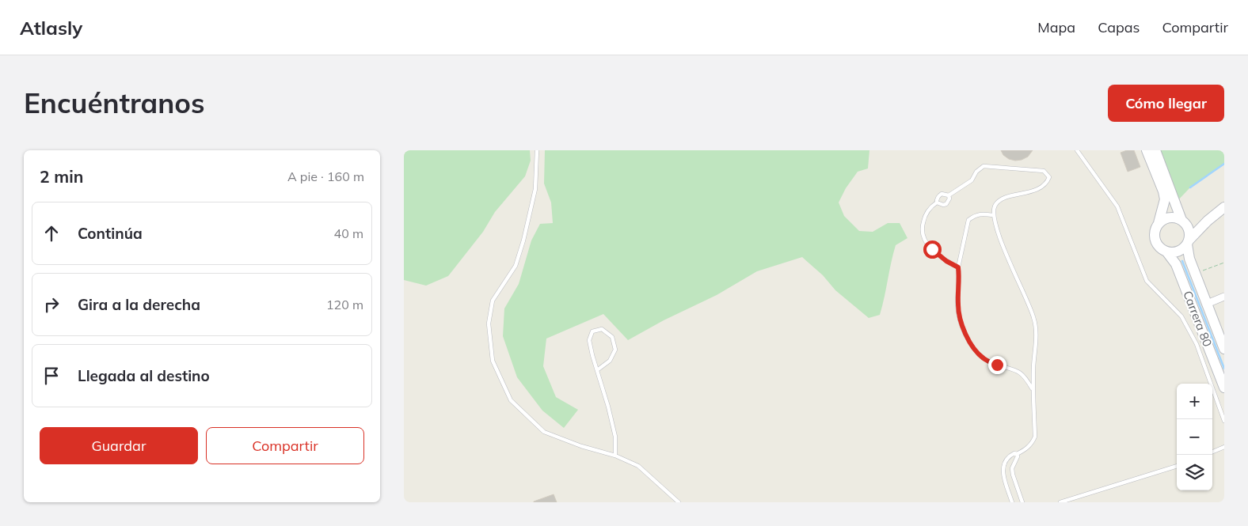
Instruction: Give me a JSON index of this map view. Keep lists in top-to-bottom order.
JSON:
{
  "streets": {
    "street": ["Carrera 80"]
  },
  "page": {
    "header": "Atlasly",
    "nav": ["Mapa", "Capas", "Compartir"],
    "buttons": [
      "Cómo llegar",
      ["Guardar", "Compartir"]
    ],
    "title": "Encuéntranos",
    "heading": ["2 min", "A pie · 160 m"],
    "list": [
      ["Continúa", "40 m"],
      ["Gira a la derecha", "120 m"],
      "Llegada al destino"
    ],
    "map_buttons": ["+", "−"]
  }
}
